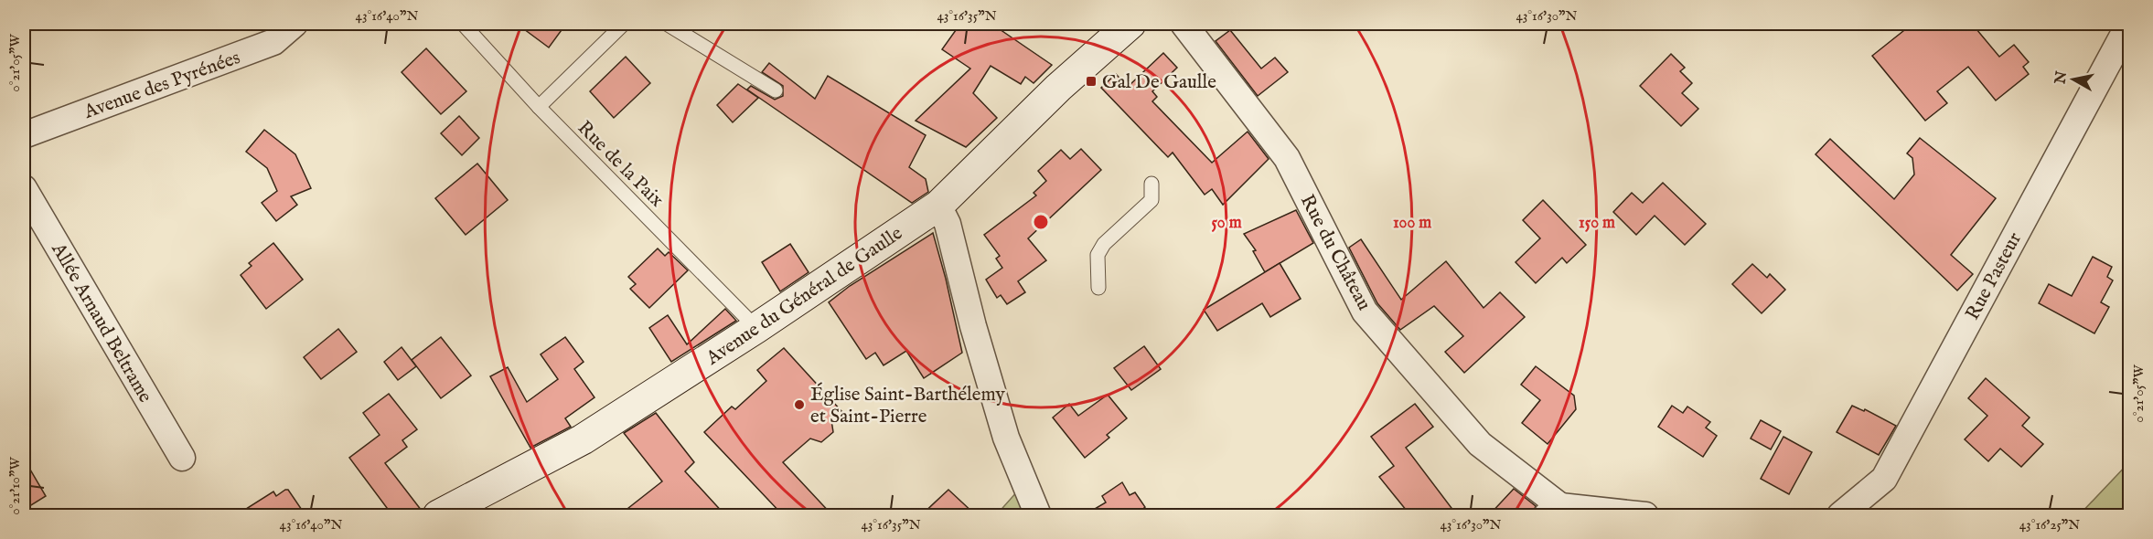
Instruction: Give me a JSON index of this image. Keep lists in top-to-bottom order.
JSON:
{
  "streets": {
    "main road": ["Avenue du Général de Gaulle"],
    "street": [
      "Avenue des Pyrénées",
      "Rue du Château",
      "Rue Pasteur",
      "Allée Arnaud Beltrame"
    ],
    "lane": ["Rue de la Paix"]
  },
  "crossings": [
    ["Rue de la Paix", "Avenue du Général de Gaulle"]
  ],
  "places": {
    "transit": ["Gal De Gaulle"],
    "other": ["Église Saint-Barthélemy et Saint-Pierre"]
  },
  "north": "left",
  "coordinates": [
    "43°16'40\"N",
    "43°16'35\"N",
    "43°16'30\"N",
    "0°21'05\"W",
    "0°21'10\"W",
    "43°16'25\"N"
  ],
  "rings": ["50 m", "100 m", "150 m"]
}
